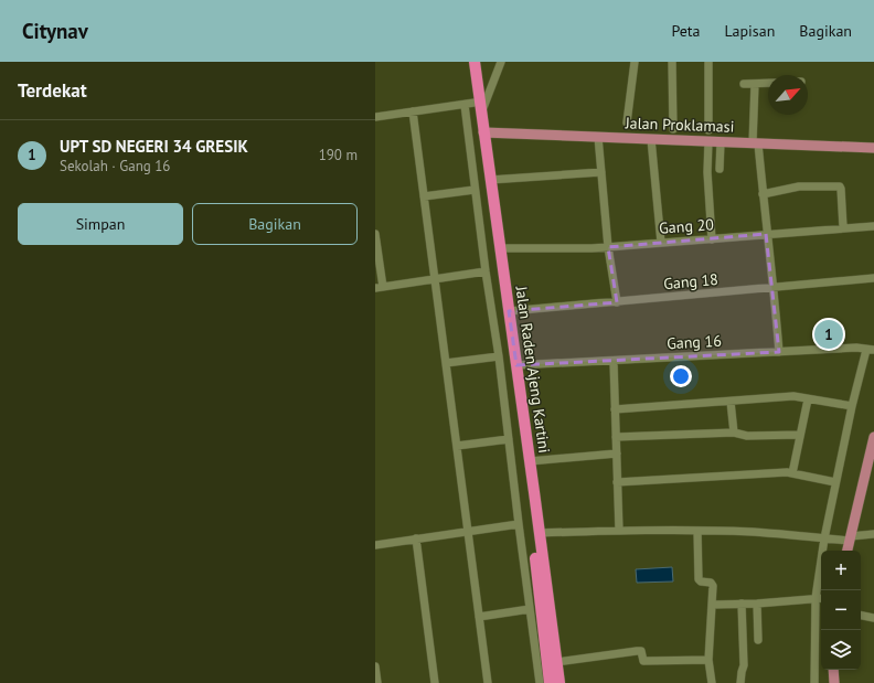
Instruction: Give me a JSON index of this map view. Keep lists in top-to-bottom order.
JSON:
{
  "streets": {
    "highway": ["Jalan Raden Ajeng Kartini"],
    "main road": ["Jalan Proklamasi"],
    "street": ["Gang 20", "Gang 18", "Gang 16"]
  },
  "crossings": [
    ["Jalan Proklamasi", "Jalan Raden Ajeng Kartini"],
    ["Gang 20", "Jalan Raden Ajeng Kartini"],
    ["Gang 18", "Jalan Raden Ajeng Kartini"],
    ["Gang 16", "Jalan Raden Ajeng Kartini"]
  ],
  "north": "top right",
  "page": {
    "header": "Citynav",
    "nav": ["Peta", "Lapisan", "Bagikan"],
    "heading": "Terdekat",
    "list": [
      {
        "mark": "1",
        "name": "UPT SD NEGERI 34 GRESIK",
        "note": "Sekolah · Gang 16",
        "value": "190 m"
      }
    ],
    "buttons": ["Simpan", "Bagikan"],
    "pins": "1",
    "map_buttons": ["+", "−"]
  }
}
